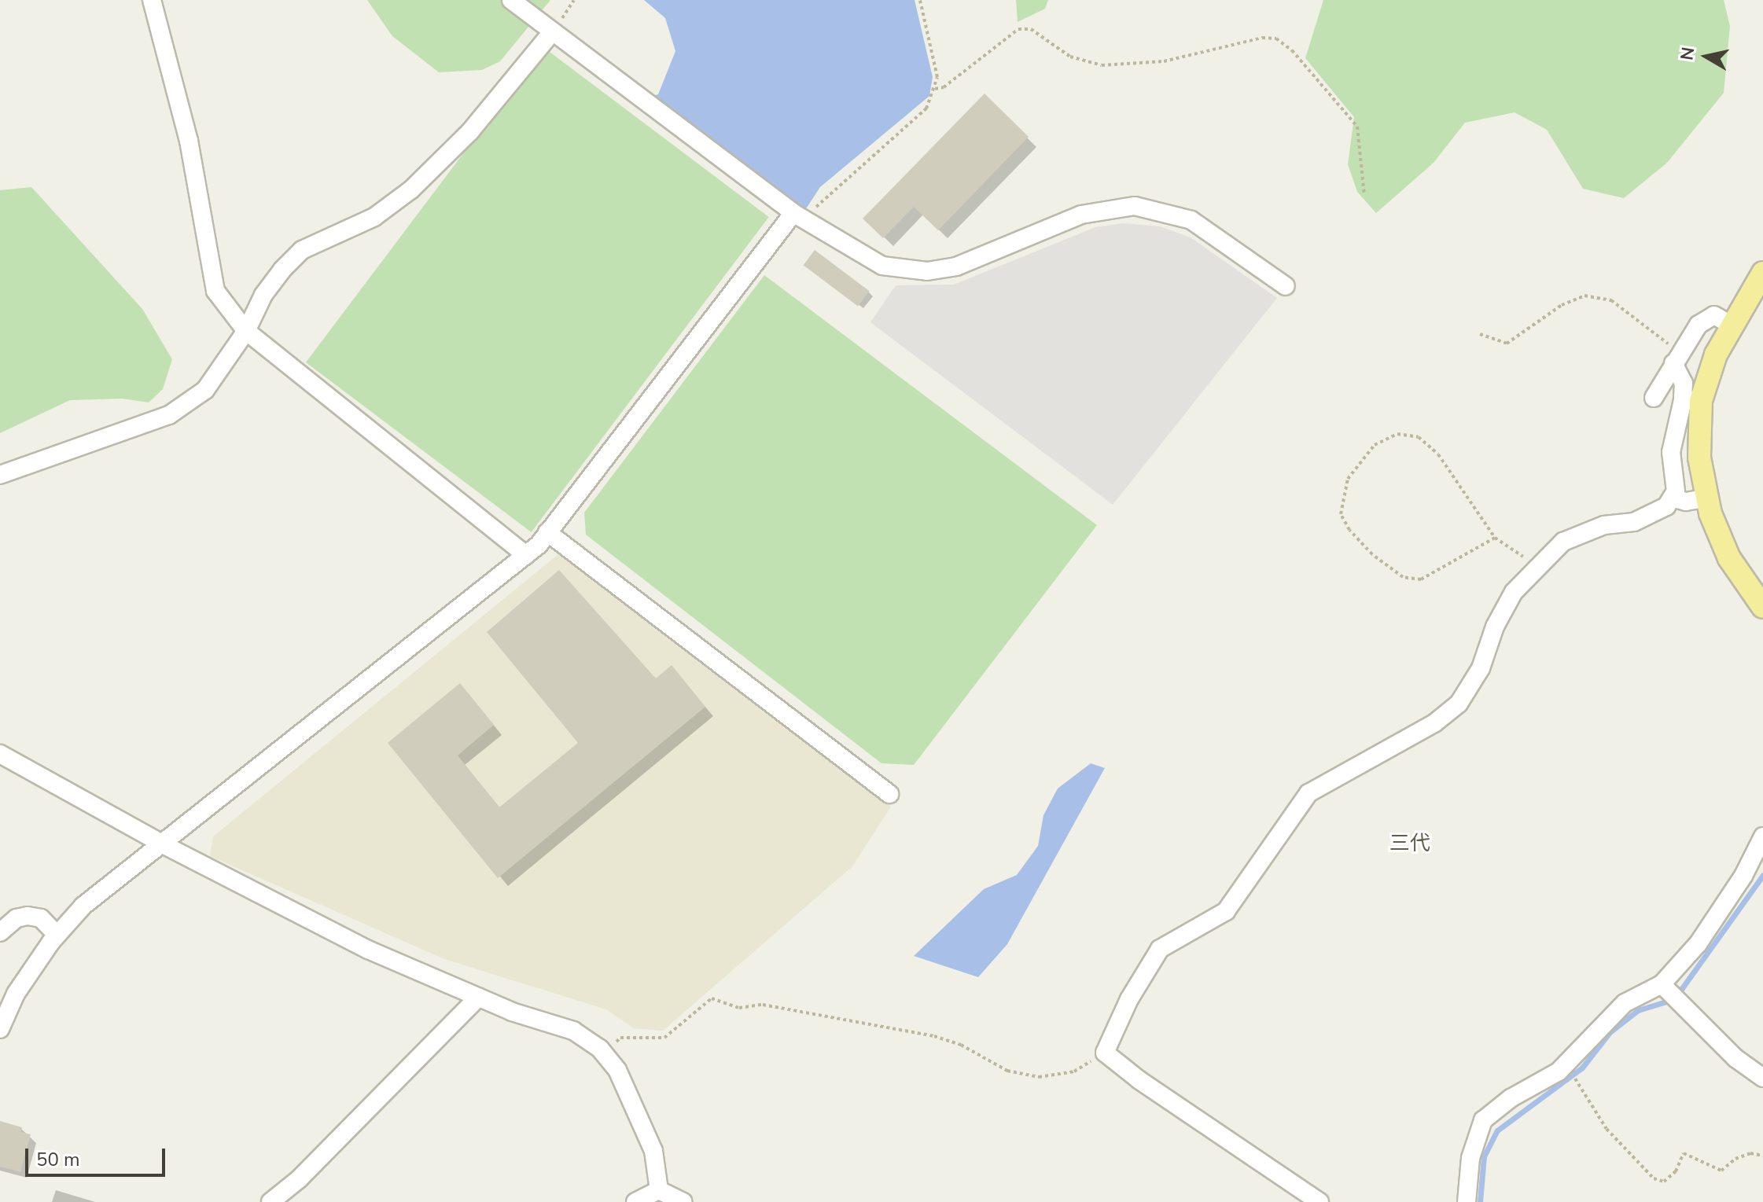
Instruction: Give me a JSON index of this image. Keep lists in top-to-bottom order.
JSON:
{
  "districts": ["三代"],
  "scale_bar": "50 m",
  "north": "left"
}
